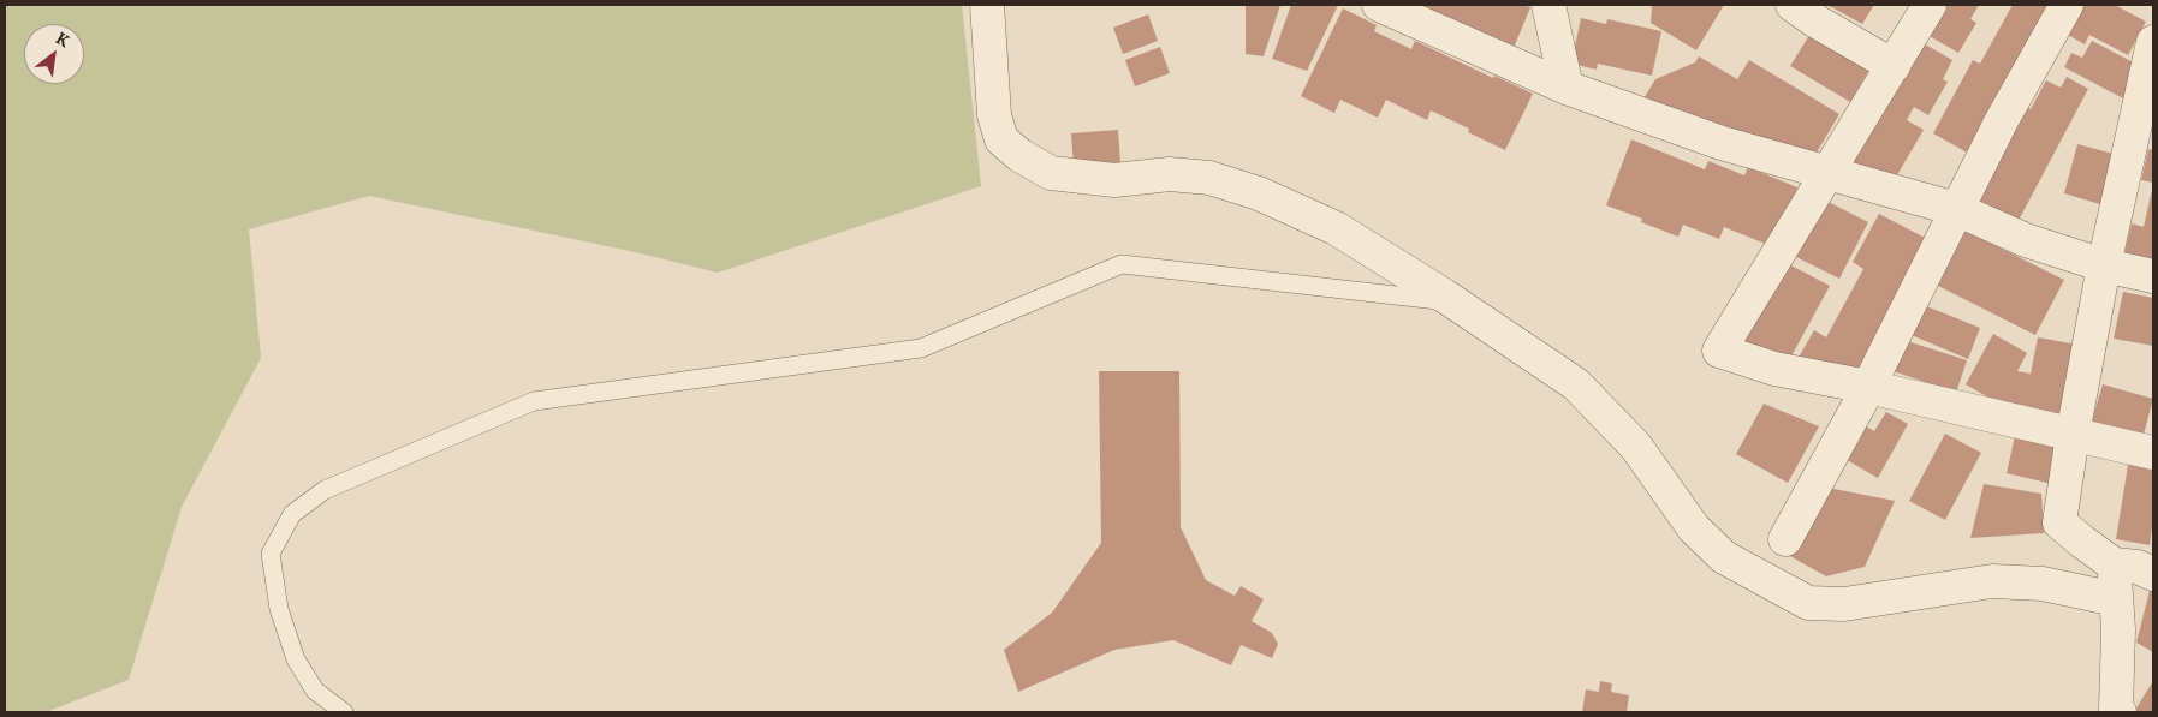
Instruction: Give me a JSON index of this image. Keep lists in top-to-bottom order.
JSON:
{
  "north": "top right"
}
